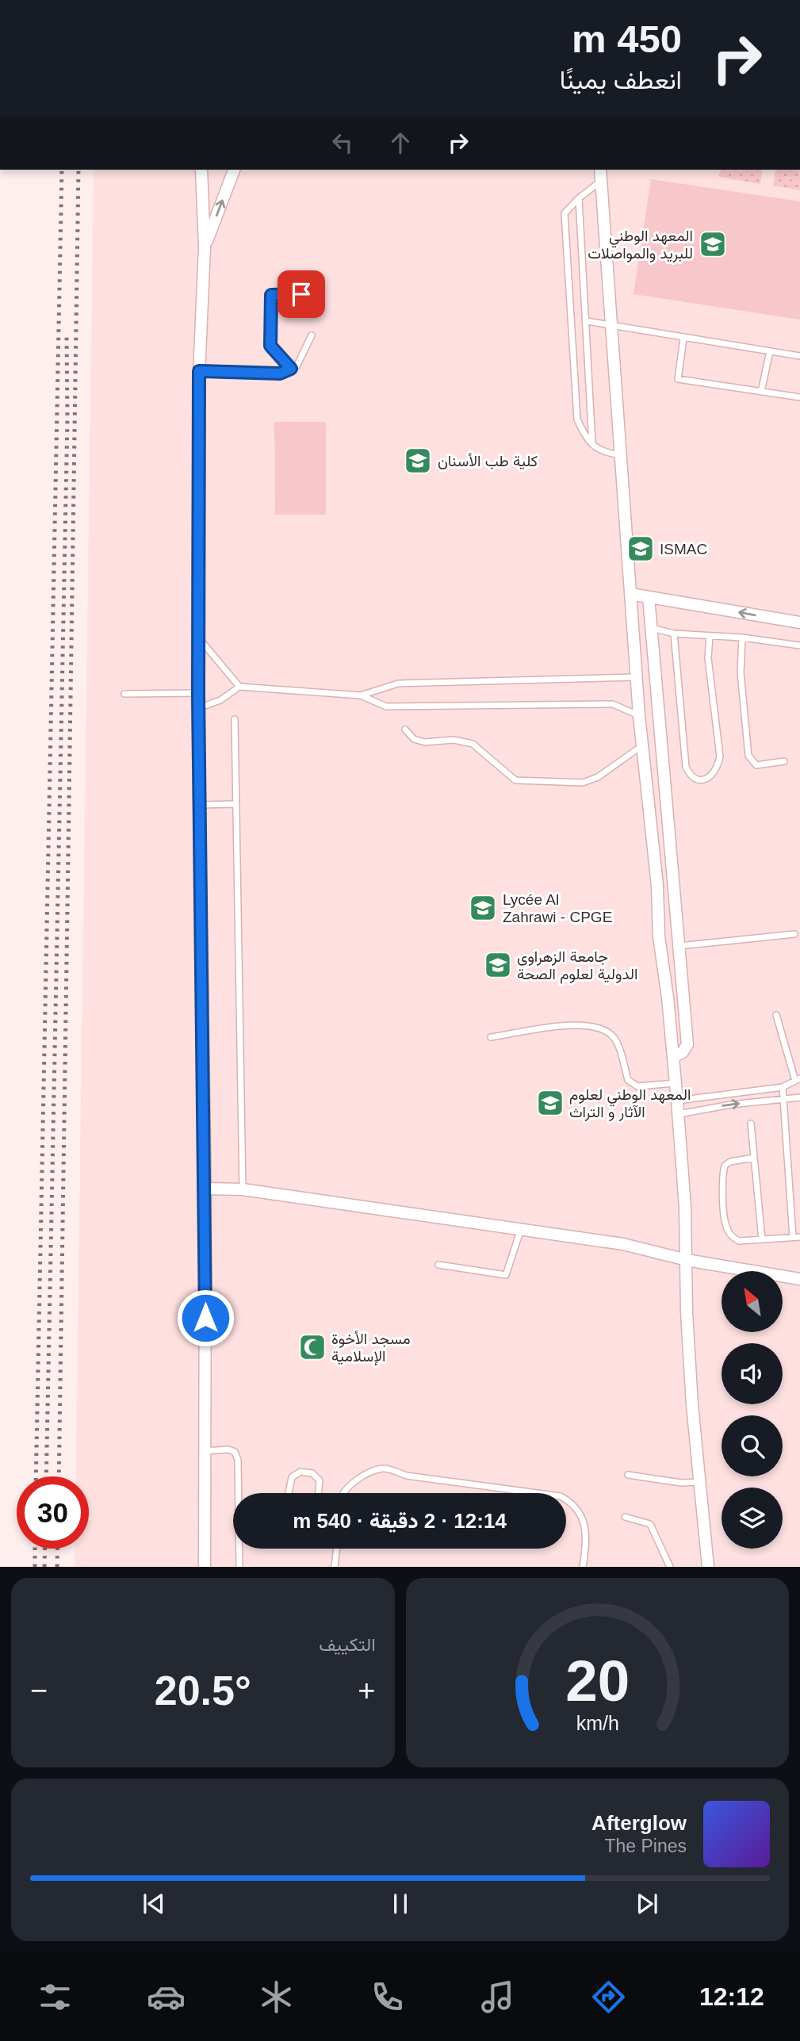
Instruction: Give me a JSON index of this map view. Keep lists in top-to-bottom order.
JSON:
{
  "places": {
    "school or university": [
      "المعهد الوطني للبريد والمواصلات",
      "كلية طب الأسنان",
      "ISMAC",
      "Lycée Al Zahrawi - CPGE",
      "جامعة الزهراوي الدولية لعلوم الصحة",
      "المعهد الوطني لعلوم الآثار و التراث"
    ],
    "mosque": ["مسجد الأخوة الإسلامية"]
  },
  "north": "top left",
  "page": {
    "turn": ["450 m", "انعطف يمينًا"],
    "limit": "30",
    "trip": "12:14 · 2 دقيقة · 540 m",
    "tile": "التكييف",
    "heat": ["−", "20.5°", "+"],
    "song": ["Afterglow", "The Pines"],
    "tabs": "12:12",
    "gauge": ["20", "km/h"]
  }
}
